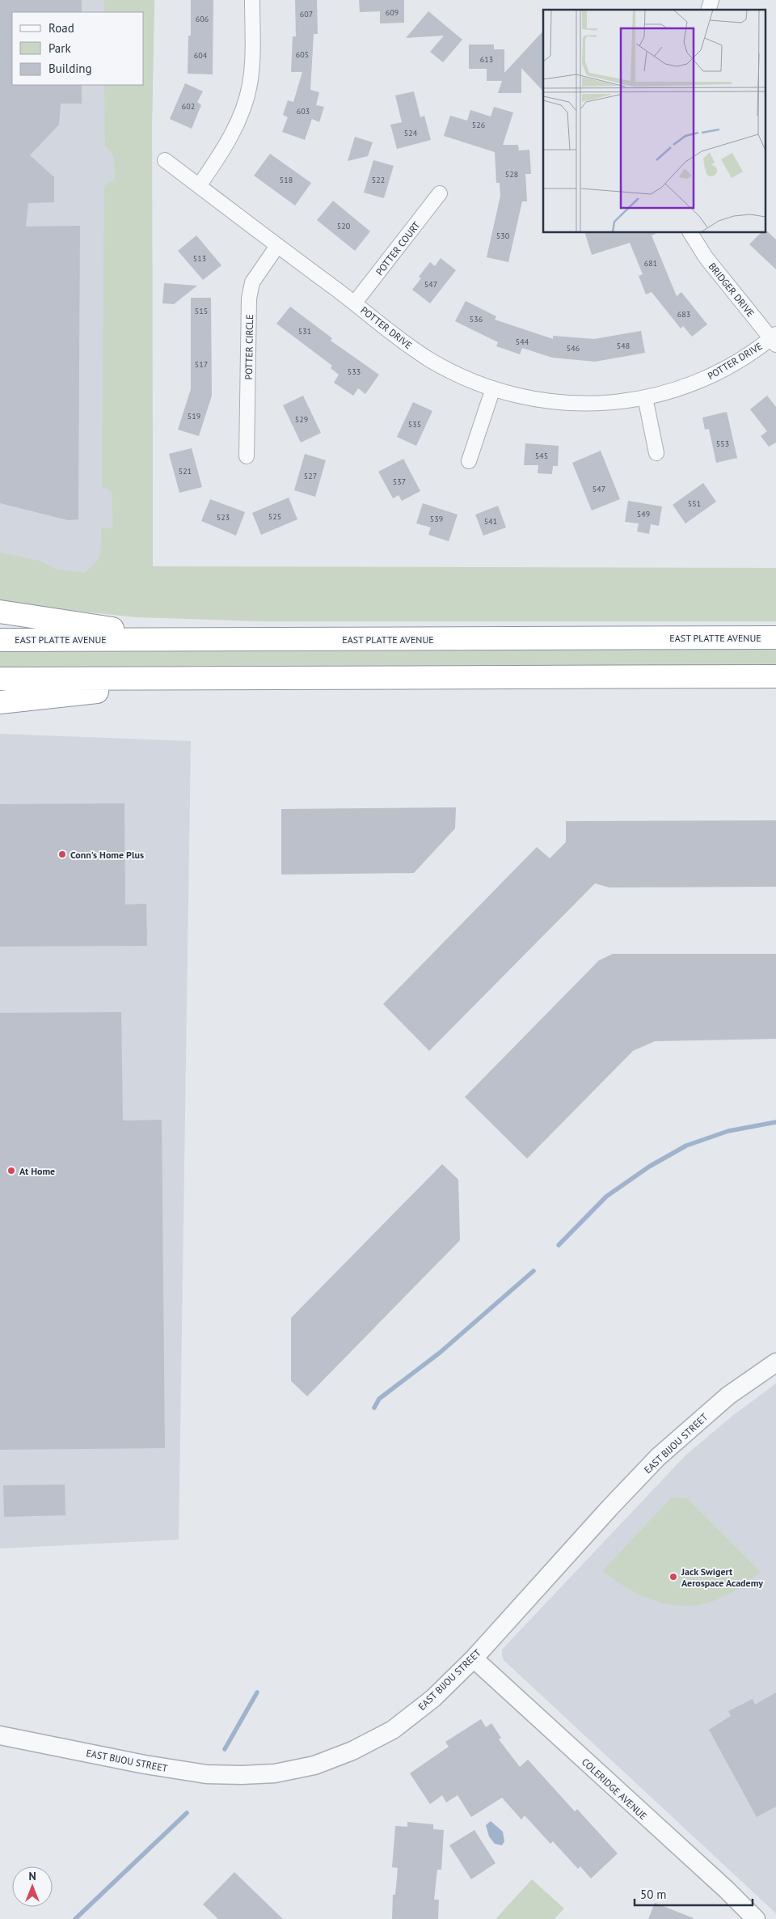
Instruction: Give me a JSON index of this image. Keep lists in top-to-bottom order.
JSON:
{
  "streets": {
    "highway": ["EAST PLATTE AVENUE"],
    "street": [
      "POTTER COURT",
      "BRIDGER DRIVE",
      "POTTER DRIVE",
      "POTTER CIRCLE",
      "EAST BIJOU STREET",
      "COLERIDGE AVENUE"
    ]
  },
  "crossings": [
    ["POTTER COURT", "POTTER DRIVE"],
    ["BRIDGER DRIVE", "POTTER DRIVE"],
    ["POTTER DRIVE", "POTTER CIRCLE"],
    ["EAST BIJOU STREET", "COLERIDGE AVENUE"]
  ],
  "places": ["Conn's Home Plus", "At Home", "Jack Swigert Aerospace Academy"],
  "house_numbers": [
    "609",
    "607",
    "606",
    "605",
    "604",
    "613",
    "602",
    "603",
    "526",
    "524",
    "528",
    "518",
    "522",
    "520",
    "530",
    "513",
    "681",
    "547",
    "515",
    "683",
    "536",
    "531",
    "544",
    "548",
    "546",
    "517",
    "533",
    "519",
    "529",
    "535",
    "553",
    "545",
    "521",
    "527",
    "537",
    "547",
    "551",
    "549",
    "525",
    "523",
    "539",
    "541"
  ],
  "legend": ["Road", "Park", "Building"],
  "scale_bar": "50 m",
  "north": "top"
}
